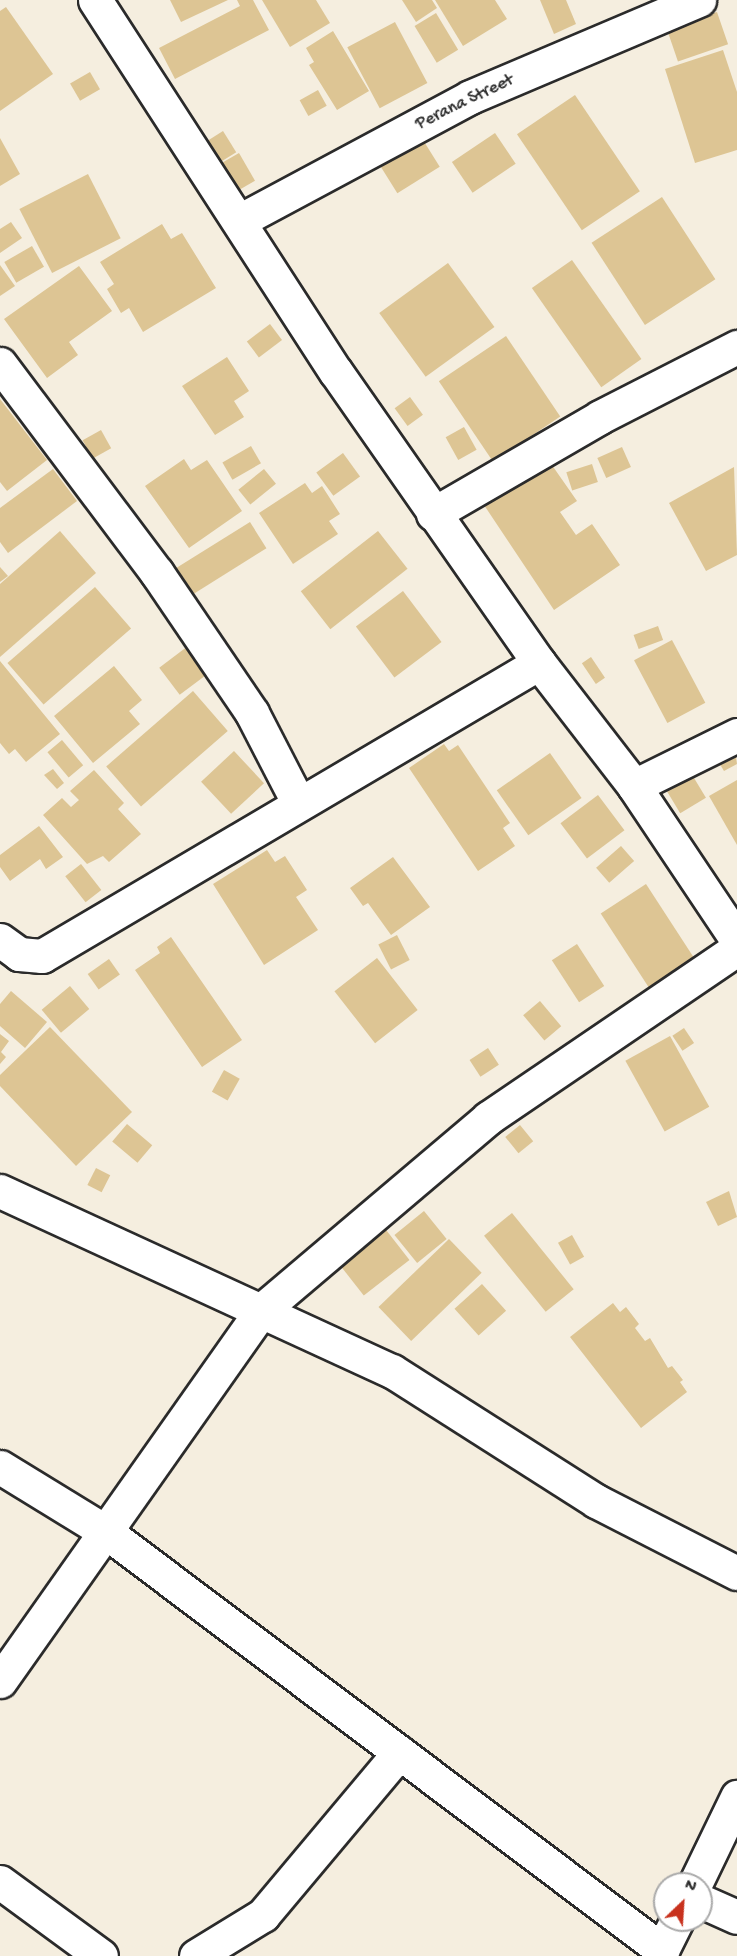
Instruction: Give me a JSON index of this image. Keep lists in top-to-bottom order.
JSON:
{
  "streets": {
    "street": ["Perana Street"]
  },
  "north": "top right"
}
